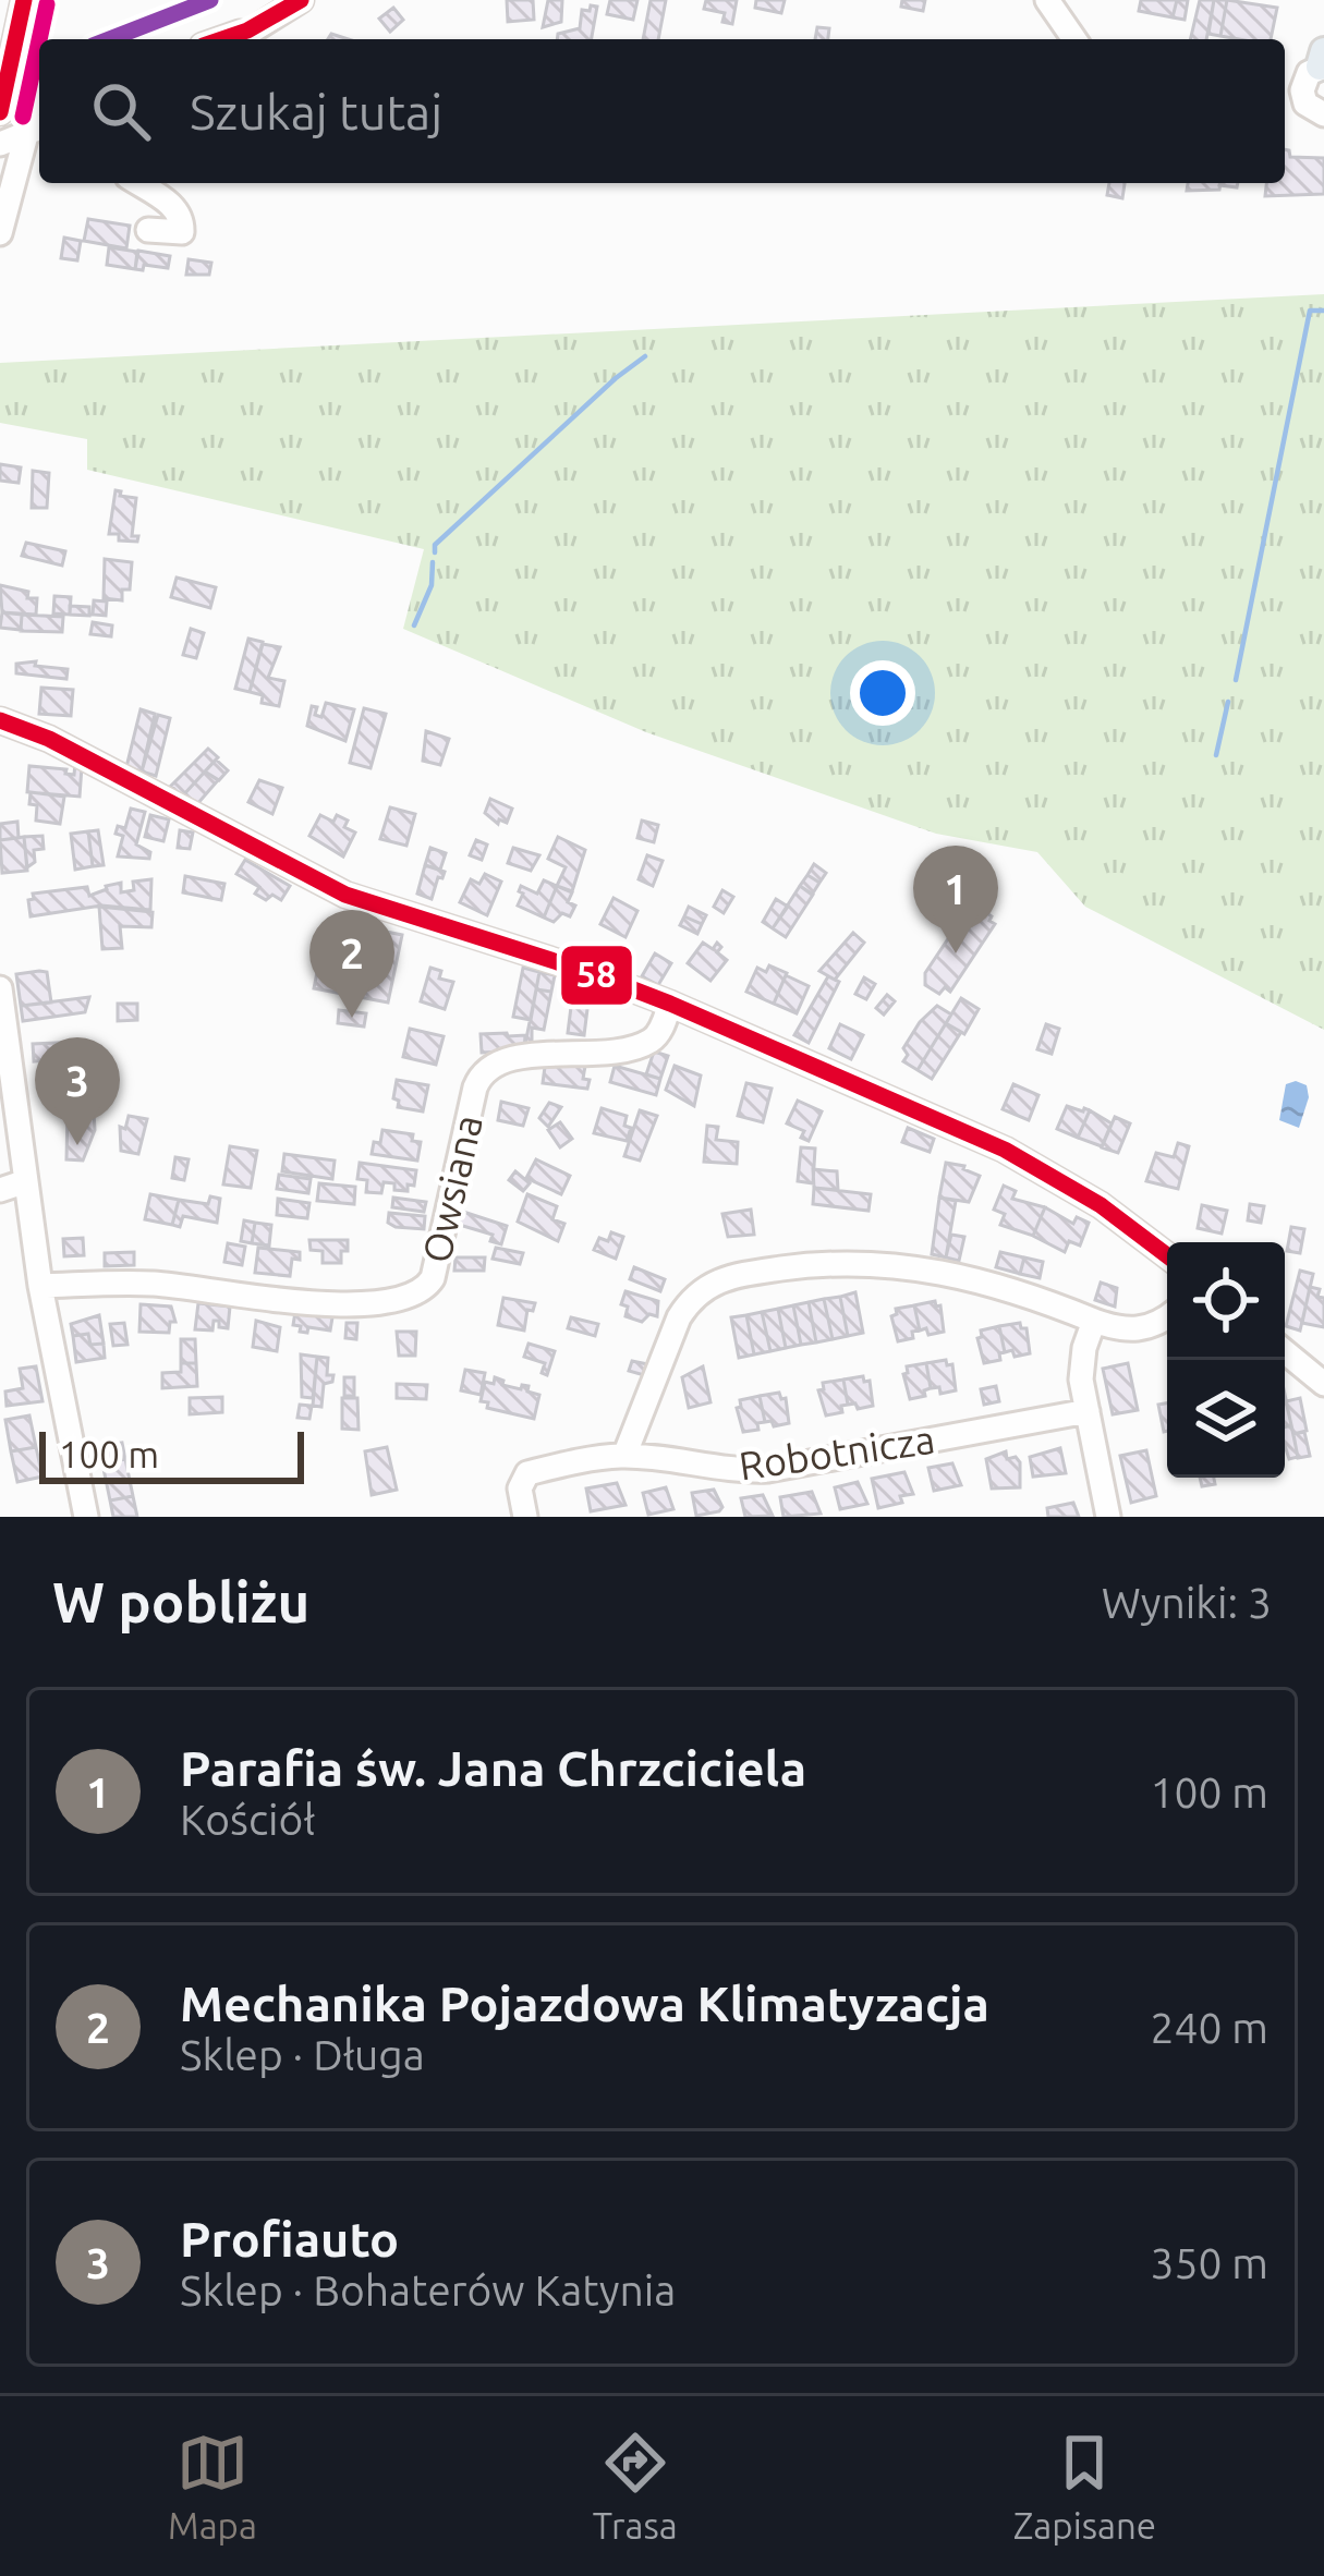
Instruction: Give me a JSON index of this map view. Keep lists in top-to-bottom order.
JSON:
{
  "streets": {
    "street": ["Owsiana", "Robotnicza"]
  },
  "lines": ["tram line 3", "transit line 58"],
  "scale_bar": "100 m",
  "page": {
    "search": "Szukaj tutaj",
    "pins": ["1", "2", "3"],
    "scale": "100 m",
    "heading": ["W pobliżu", "Wyniki: 3"],
    "list": [
      {
        "mark": "1",
        "name": "Parafia św. Jana Chrzciciela",
        "note": "Kościół",
        "value": "100 m"
      },
      {
        "mark": "2",
        "name": "Mechanika Pojazdowa Klimatyzacja",
        "note": "Sklep · Długa",
        "value": "240 m"
      },
      {
        "mark": "3",
        "name": "Profiauto",
        "note": "Sklep · Bohaterów Katynia",
        "value": "350 m"
      }
    ],
    "nav": ["Mapa", "Trasa", "Zapisane"]
  }
}
